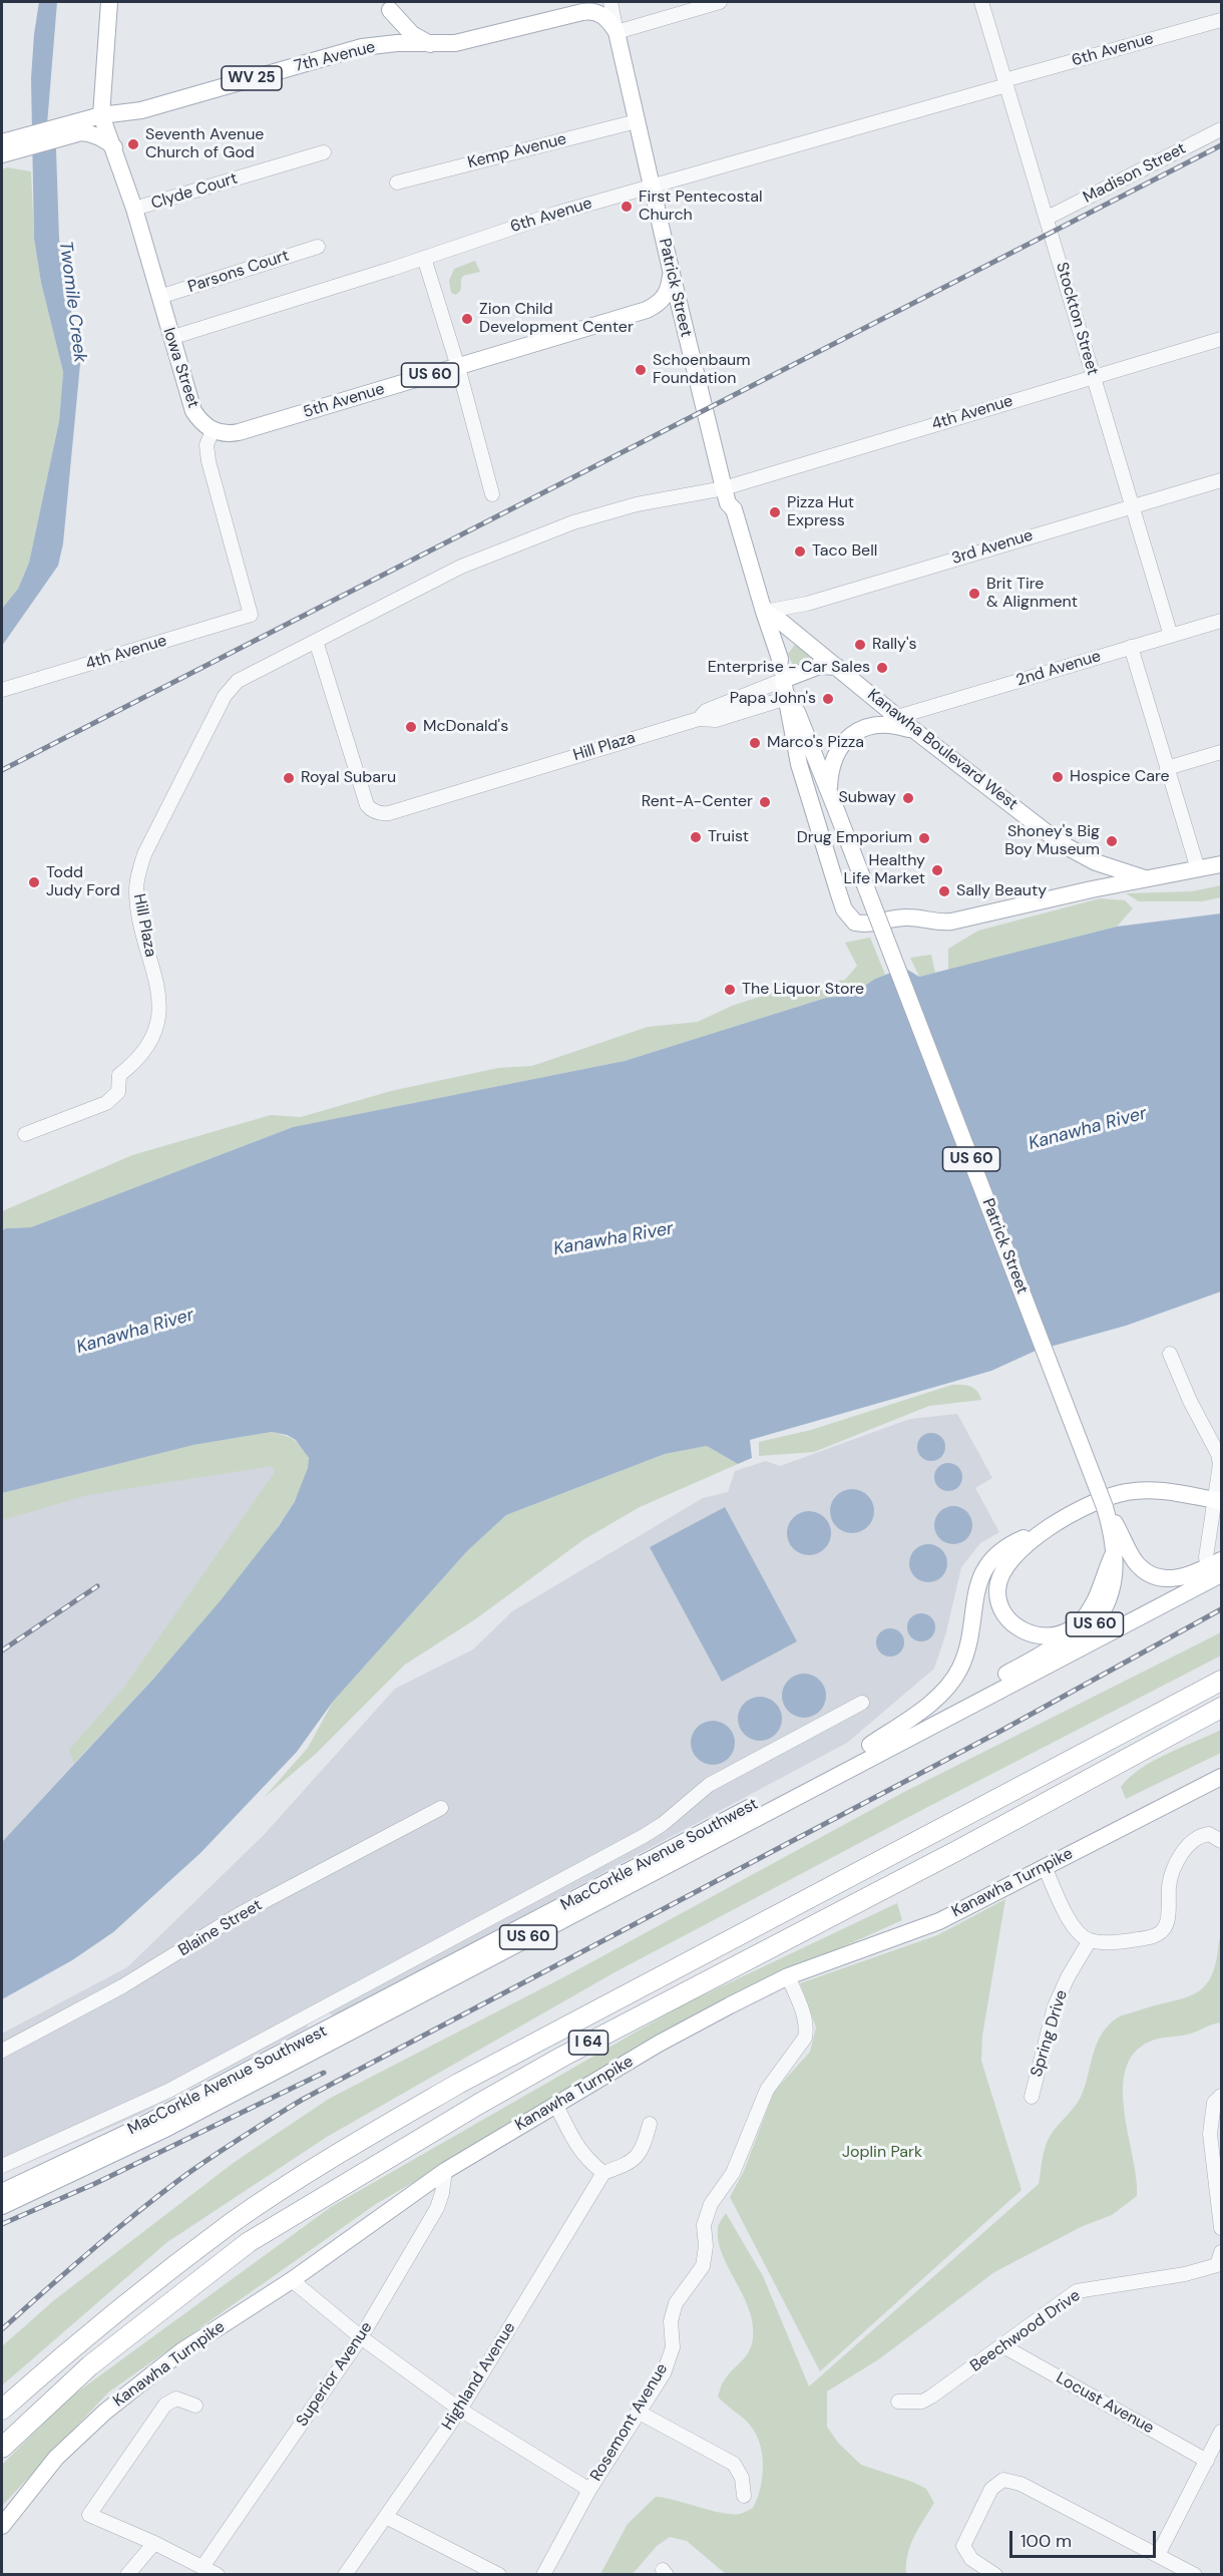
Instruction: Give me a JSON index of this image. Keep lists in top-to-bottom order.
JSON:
{
  "streets": {
    "highway": ["I 64"],
    "main road": [
      "7th Avenue",
      "WV 25",
      "Patrick Street",
      "Iowa Street",
      "US 60",
      "5th Avenue",
      "Kanawha Boulevard West",
      "MacCorkle Avenue Southwest",
      "Kanawha Turnpike"
    ],
    "street": [
      "6th Avenue",
      "Kemp Avenue",
      "Madison Street",
      "Clyde Court",
      "Parsons Court",
      "Stockton Street",
      "4th Avenue",
      "3rd Avenue",
      "2nd Avenue",
      "Hill Plaza",
      "Blaine Street",
      "Spring Drive",
      "Beechwood Drive",
      "Superior Avenue",
      "Highland Avenue",
      "Locust Avenue",
      "Rosemont Avenue"
    ]
  },
  "crossings": [
    ["6th Avenue", "Patrick Street"],
    ["6th Avenue", "Stockton Street"],
    ["6th Avenue", "Iowa Street"],
    ["7th Avenue", "Iowa Street"],
    ["Kemp Avenue", "Patrick Street"],
    ["Madison Street", "Stockton Street"],
    ["Clyde Court", "Iowa Street"],
    ["Parsons Court", "Iowa Street"],
    ["Patrick Street", "4th Avenue"],
    ["Patrick Street", "3rd Avenue"],
    ["Patrick Street", "Hill Plaza"],
    ["Patrick Street", "Kanawha Boulevard West"],
    ["Patrick Street", "MacCorkle Avenue Southwest"],
    ["Stockton Street", "4th Avenue"],
    ["Stockton Street", "3rd Avenue"],
    ["Stockton Street", "2nd Avenue"],
    ["Iowa Street", "5th Avenue"],
    ["Iowa Street", "4th Avenue"],
    ["5th Avenue", "4th Avenue"],
    ["4th Avenue", "Hill Plaza"],
    ["3rd Avenue", "Kanawha Boulevard West"],
    ["2nd Avenue", "Kanawha Boulevard West"],
    ["Hill Plaza", "Kanawha Boulevard West"],
    ["Kanawha Turnpike", "Superior Avenue"],
    ["Kanawha Turnpike", "Rosemont Avenue"],
    ["Beechwood Drive", "Locust Avenue"]
  ],
  "water": ["Twomile Creek", "Kanawha River"],
  "parks": ["Joplin Park"],
  "places": [
    "Seventh Avenue Church of God",
    "First Pentecostal Church",
    "Zion Child Development Center",
    "Schoenbaum Foundation",
    "Pizza Hut Express",
    "Taco Bell",
    "Brit Tire & Alignment",
    "Rally's",
    "Enterprise - Car Sales",
    "Papa John's",
    "McDonald's",
    "Marco's Pizza",
    "Hospice Care",
    "Royal Subaru",
    "Subway",
    "Rent-A-Center",
    "Truist",
    "Drug Emporium",
    "Shoney's Big Boy Museum",
    "Healthy Life Market",
    "Todd Judy Ford",
    "Sally Beauty",
    "The Liquor Store"
  ],
  "scale_bar": "100 m"
}
